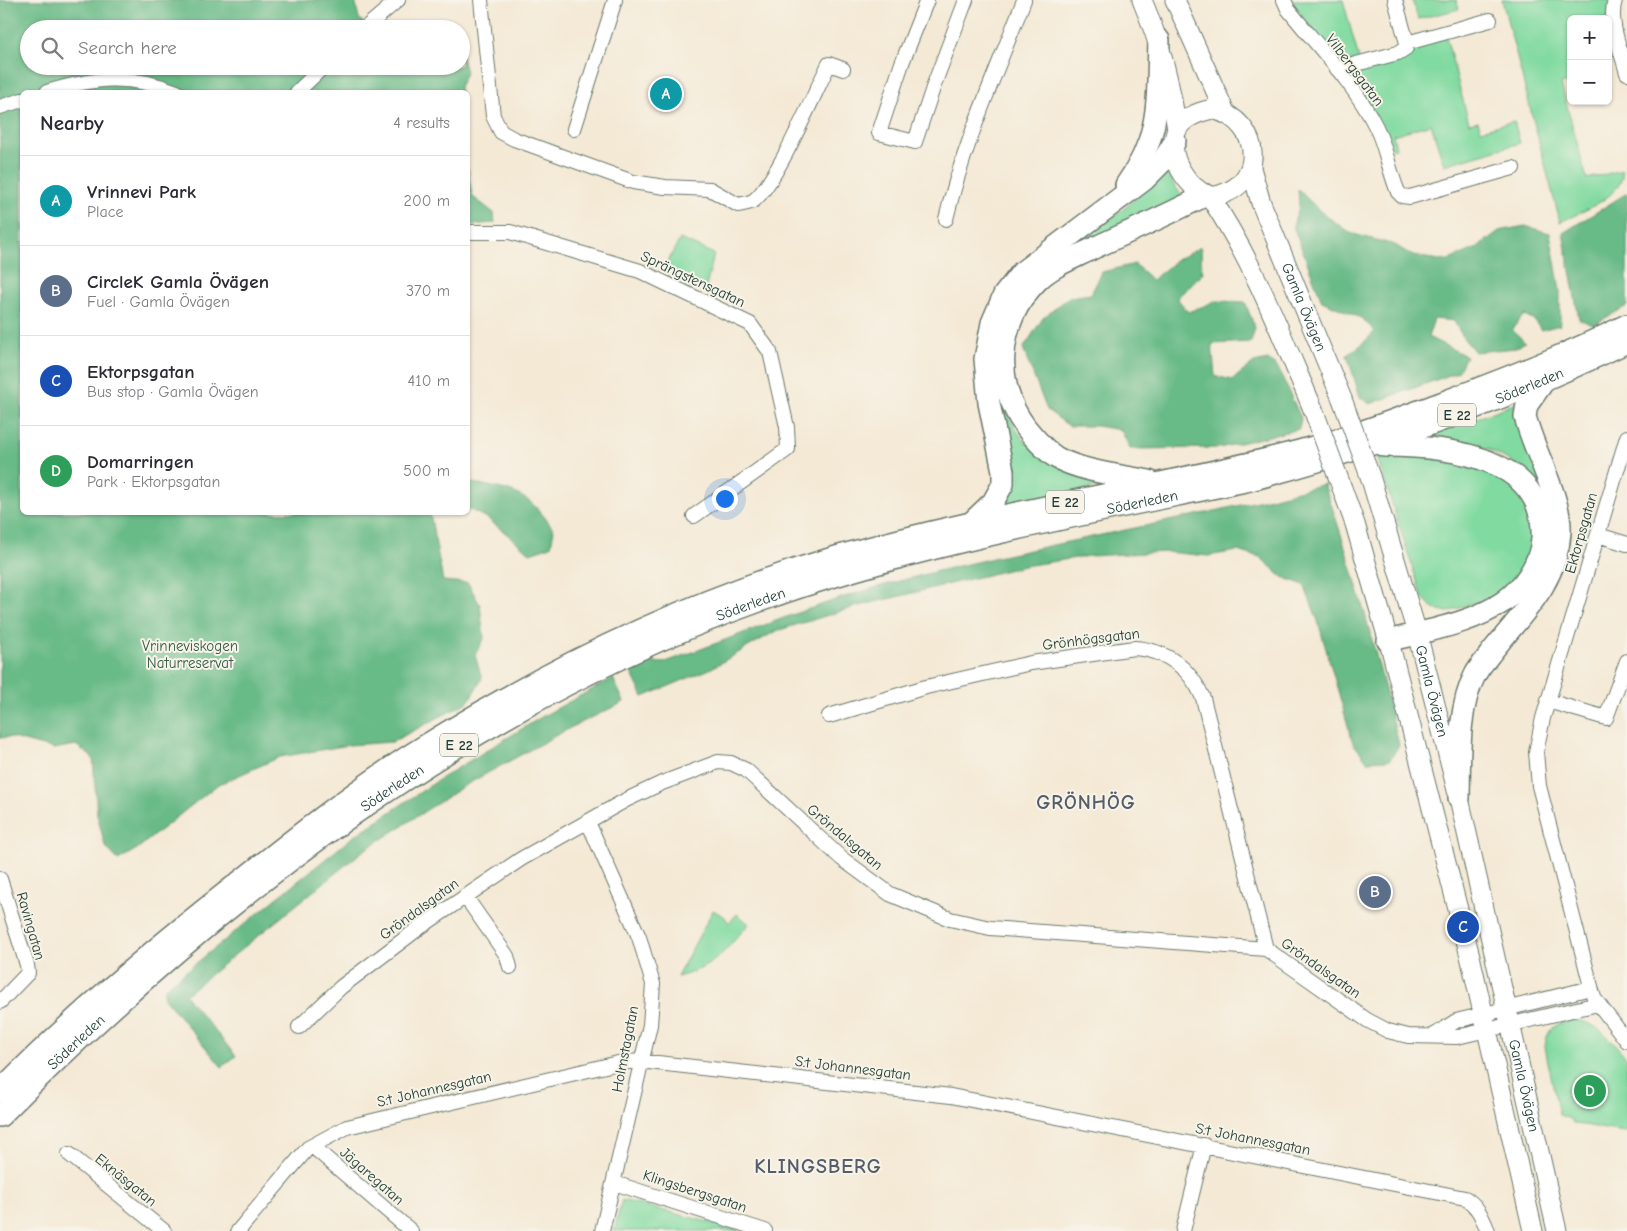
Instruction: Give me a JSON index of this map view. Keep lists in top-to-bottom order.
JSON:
{
  "streets": {
    "highway": ["Söderleden", "E 22"],
    "main road": ["Gamla Övägen"],
    "street": [
      "Vilbergsgatan",
      "Sprängstensgatan",
      "Ektorpsgatan",
      "Grönhögsgatan",
      "Gröndalsgatan",
      "Ravingatan",
      "Holmstagatan",
      "S:t Johannesgatan",
      "Jägaregatan",
      "Eknäsgatan",
      "Klingsbergsgatan"
    ]
  },
  "crossings": [
    ["Gamla Övägen", "Gröndalsgatan"],
    ["Grönhögsgatan", "Gröndalsgatan"],
    ["Gröndalsgatan", "Holmstagatan"],
    ["Holmstagatan", "S:t Johannesgatan"],
    ["Holmstagatan", "Klingsbergsgatan"],
    ["S:t Johannesgatan", "Jägaregatan"]
  ],
  "districts": ["GRÖNHÖG", "KLINGSBERG"],
  "parks": ["Vrinneviskogen Naturreservat"],
  "page": {
    "map_buttons": ["+", "−"],
    "search": "Search here",
    "pins": [
      "A",
      "B",
      "C",
      "D"
    ],
    "heading": ["Nearby", "4 results"],
    "list": [
      {
        "mark": "A",
        "name": "Vrinnevi Park",
        "note": "Place",
        "value": "200 m"
      },
      {
        "mark": "B",
        "name": "CircleK Gamla Övägen",
        "note": "Fuel · Gamla Övägen",
        "value": "370 m"
      },
      {
        "mark": "C",
        "name": "Ektorpsgatan",
        "note": "Bus stop · Gamla Övägen",
        "value": "410 m"
      },
      {
        "mark": "D",
        "name": "Domarringen",
        "note": "Park · Ektorpsgatan",
        "value": "500 m"
      }
    ]
  }
}
